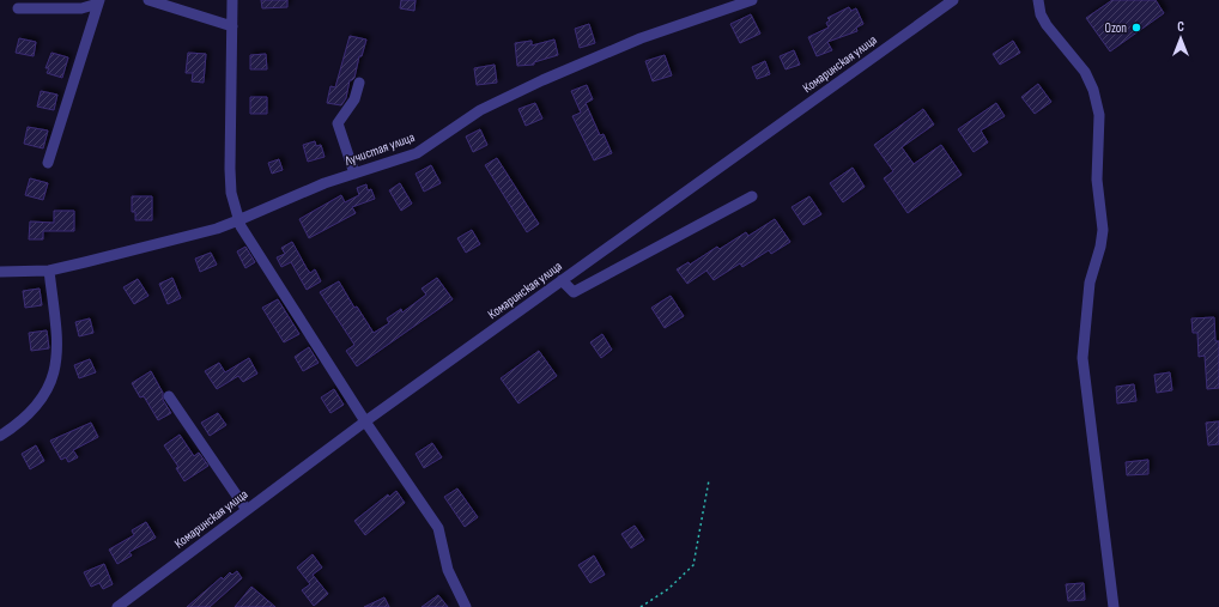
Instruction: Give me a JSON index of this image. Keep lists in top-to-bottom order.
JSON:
{
  "streets": {
    "street": ["Комаринская улица", "Лучистая улица"]
  },
  "places": ["Ozon"],
  "north": "top"
}
